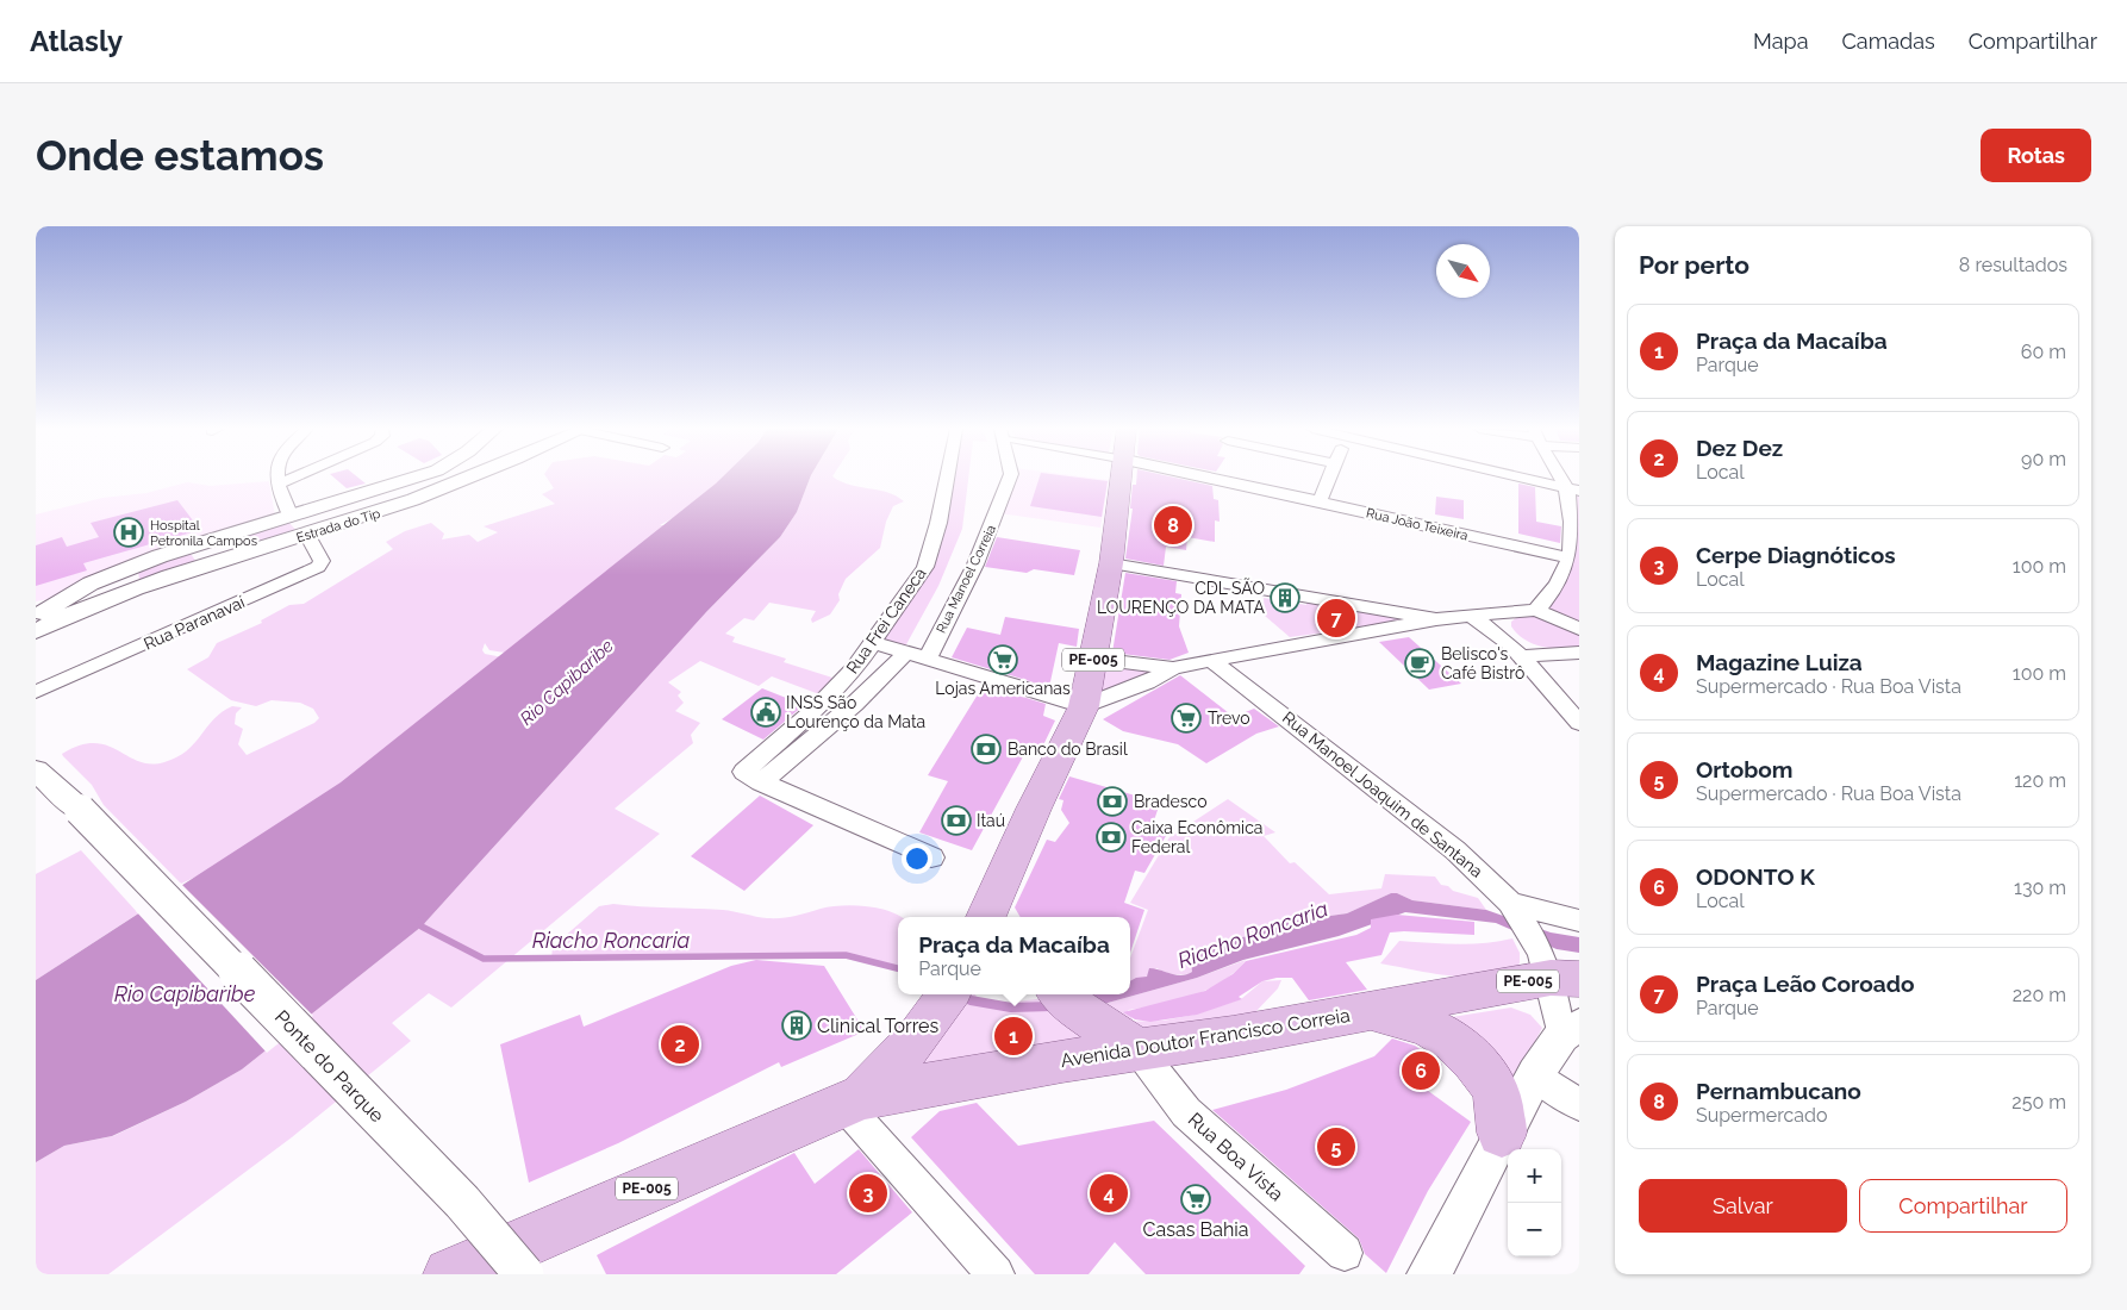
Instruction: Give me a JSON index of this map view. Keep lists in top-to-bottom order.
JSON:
{
  "streets": {
    "main road": ["PE-005", "Avenida Doutor Francisco Correia"],
    "street": [
      "Rua João Teixeira",
      "Estrada do Tip",
      "Rua Manoel Correia",
      "Rua Frei Caneca",
      "Rua Paranavaí",
      "Rua Manoel Joaquim de Santana",
      "Ponte do Parque",
      "Rua Boa Vista"
    ]
  },
  "crossings": [
    ["Estrada do Tip", "Rua Paranavaí"],
    ["PE-005", "Avenida Doutor Francisco Correia"],
    ["Rua Manoel Joaquim de Santana", "Avenida Doutor Francisco Correia"],
    ["Avenida Doutor Francisco Correia", "Rua Boa Vista"]
  ],
  "water": ["Rio Capibaribe", "Riacho Roncaria"],
  "places": {
    "hospital": ["Hospital Petronila Campos"],
    "building": ["CDL SÃO LOURENÇO DA MATA", "Clinical Torres"],
    "supermarket": ["Lojas Americanas", "Trevo", "Casas Bahia"],
    "cafe": ["Belisco's Café Bistrô"],
    "public building": ["INSS São Lourenço da Mata"],
    "bank": [
      "Banco do Brasil",
      "Bradesco",
      "Itaú",
      "Caixa Econômica Federal"
    ]
  },
  "north": "bottom right",
  "page": {
    "header": "Atlasly",
    "nav": ["Mapa", "Camadas", "Compartilhar"],
    "buttons": [
      "Rotas",
      ["Salvar", "Compartilhar"]
    ],
    "title": "Onde estamos",
    "heading": ["Por perto", "8 resultados"],
    "list": [
      {
        "mark": "1",
        "name": "Praça da Macaíba",
        "note": "Parque",
        "value": "60 m"
      },
      {
        "mark": "2",
        "name": "Dez Dez",
        "note": "Local",
        "value": "90 m"
      },
      {
        "mark": "3",
        "name": "Cerpe Diagnóticos",
        "note": "Local",
        "value": "100 m"
      },
      {
        "mark": "4",
        "name": "Magazine Luiza",
        "note": "Supermercado · Rua Boa Vista",
        "value": "100 m"
      },
      {
        "mark": "5",
        "name": "Ortobom",
        "note": "Supermercado · Rua Boa Vista",
        "value": "120 m"
      },
      {
        "mark": "6",
        "name": "ODONTO K",
        "note": "Local",
        "value": "130 m"
      },
      {
        "mark": "7",
        "name": "Praça Leão Coroado",
        "note": "Parque",
        "value": "220 m"
      },
      {
        "mark": "8",
        "name": "Pernambucano",
        "note": "Supermercado",
        "value": "250 m"
      }
    ],
    "pins": [
      "8",
      "7",
      "1",
      "2",
      "6",
      "5",
      "3",
      "4"
    ],
    "popup": ["Praça da Macaíba", "Parque"],
    "map_buttons": ["+", "−"]
  }
}
